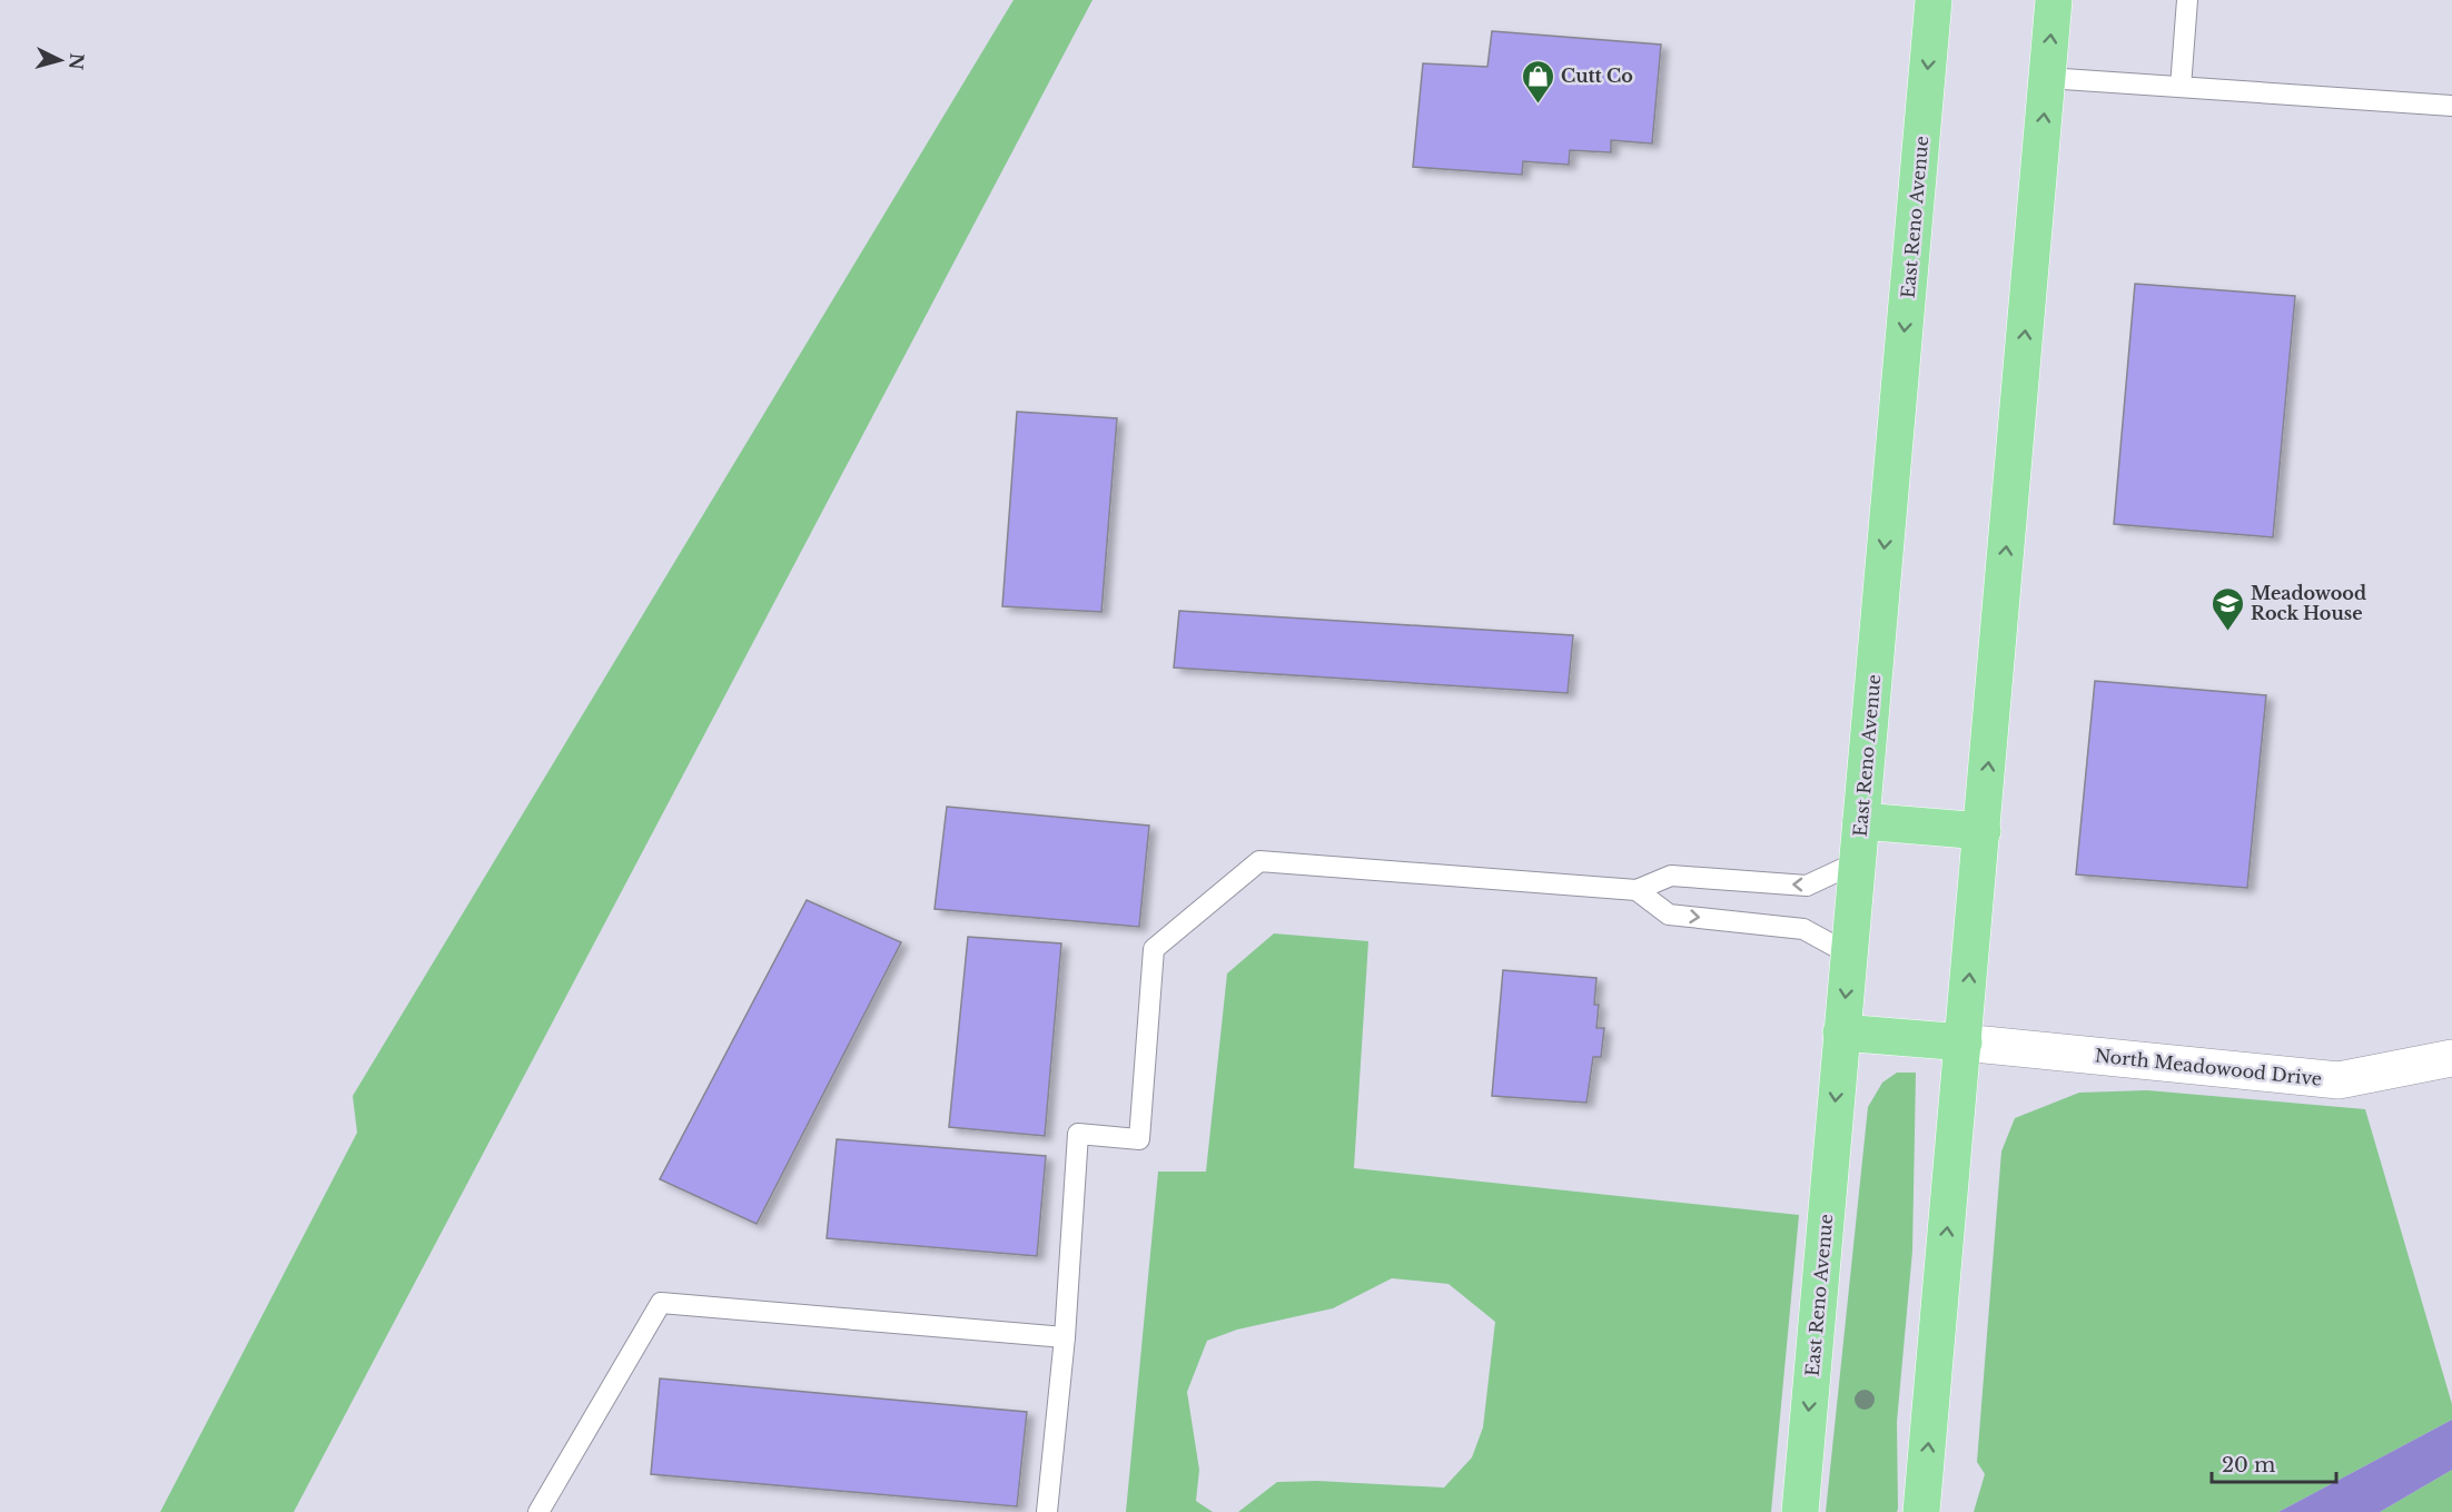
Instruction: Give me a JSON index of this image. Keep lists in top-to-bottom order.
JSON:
{
  "streets": {
    "main road": ["East Reno Avenue"],
    "street": ["North Meadowood Drive"]
  },
  "places": {
    "shop": ["Cutt Co"],
    "school or university": ["Meadowood Rock House"]
  },
  "scale_bar": "20 m",
  "north": "right"
}
